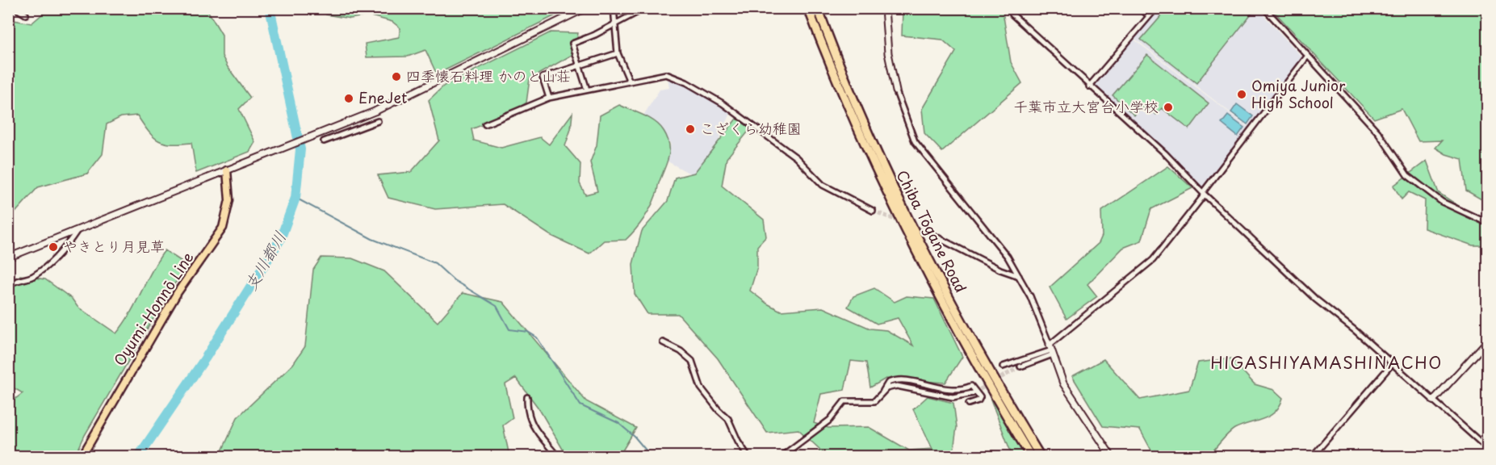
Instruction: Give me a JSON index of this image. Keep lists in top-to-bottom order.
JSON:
{
  "streets": {
    "highway": ["Chiba Tōgane Road"],
    "main road": ["Oyumi-Honnō Line"]
  },
  "districts": ["HIGASHIYAMASHINACHO"],
  "water": ["支川都川"],
  "places": [
    "四季懐石料理 かのと山荘",
    "Omiya Junior High School",
    "EneJet",
    "千葉市立大宮台小学校",
    "こざくら幼稚園",
    "やきとり月見草"
  ]
}
